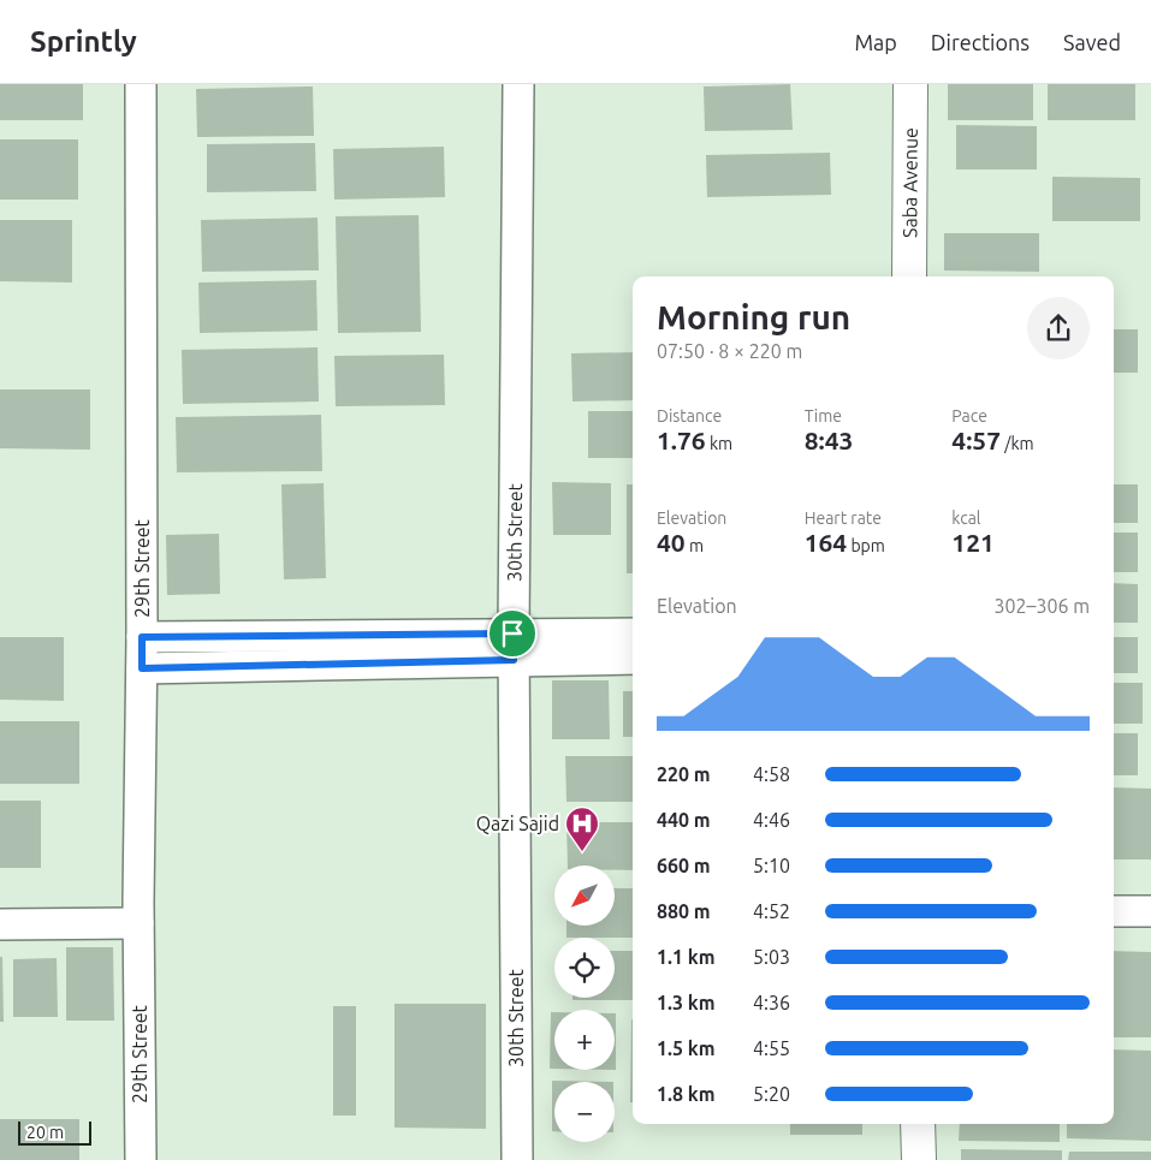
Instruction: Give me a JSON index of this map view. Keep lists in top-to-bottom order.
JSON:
{
  "streets": {
    "main road": ["Saba Avenue"],
    "street": ["30th Street", "29th Street"]
  },
  "places": {
    "hospital": ["Qazi Sajid"]
  },
  "scale_bar": "20 m",
  "north": "bottom left",
  "page": {
    "header": "Sprintly",
    "nav": ["Map", "Directions", "Saved"],
    "heading": ["Morning run", "07:50 · 8 × 220 m"],
    "stats": [
      ["Distance", "1.76 km"],
      ["Time", "8:43"],
      ["Pace", "4:57 /km"],
      ["Elevation", "40 m"],
      ["Heart rate", "164 bpm"],
      ["kcal", "121"]
    ],
    "chart": ["Elevation", "302–306 m"],
    "list": [
      {
        "name": "220 m",
        "note": "4:58"
      },
      {
        "name": "440 m",
        "note": "4:46"
      },
      {
        "name": "660 m",
        "note": "5:10"
      },
      {
        "name": "880 m",
        "note": "4:52"
      },
      {
        "name": "1.1 km",
        "note": "5:03"
      },
      {
        "name": "1.3 km",
        "note": "4:36"
      },
      {
        "name": "1.5 km",
        "note": "4:55"
      },
      {
        "name": "1.8 km",
        "note": "5:20"
      }
    ],
    "map_buttons": ["+", "−"],
    "scale": "20 m"
  }
}
